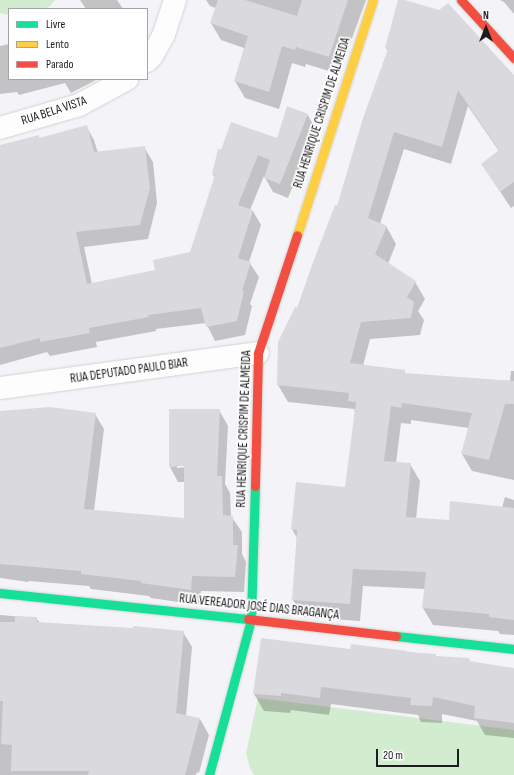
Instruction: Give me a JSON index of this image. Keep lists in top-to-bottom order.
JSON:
{
  "streets": {
    "street": [
      "RUA BELA VISTA",
      "RUA HENRIQUE CRISPIM DE ALMEIDA",
      "RUA DEPUTADO PAULO BIAR",
      "RUA VEREADOR JOSÉ DIAS BRAGANÇA"
    ]
  },
  "crossings": [
    ["RUA HENRIQUE CRISPIM DE ALMEIDA", "RUA DEPUTADO PAULO BIAR"],
    ["RUA HENRIQUE CRISPIM DE ALMEIDA", "RUA VEREADOR JOSÉ DIAS BRAGANÇA"]
  ],
  "legend": ["Livre", "Lento", "Parado"],
  "scale_bar": "20 m",
  "north": "top"
}
